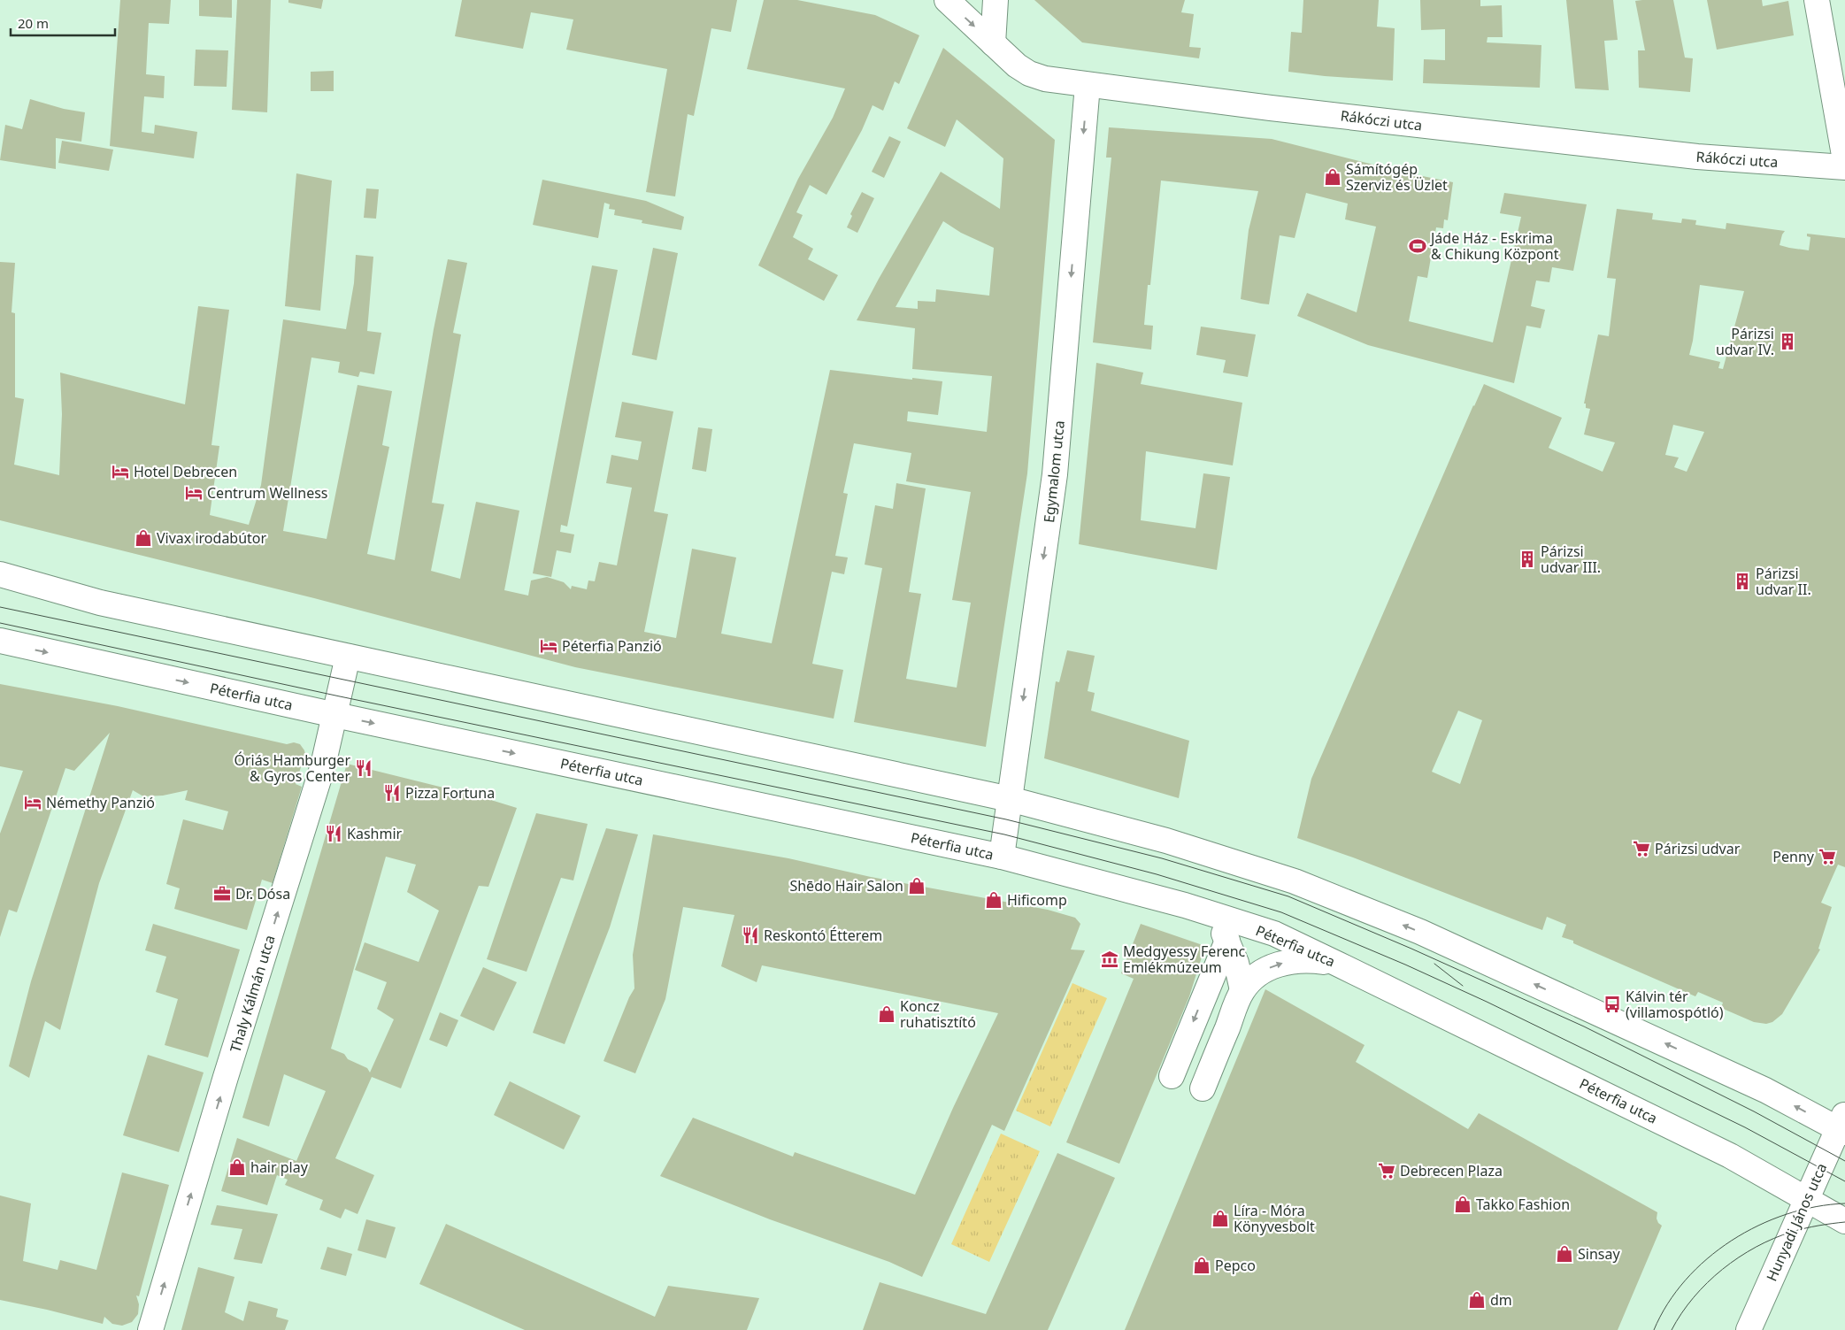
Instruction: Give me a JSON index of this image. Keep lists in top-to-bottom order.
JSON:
{
  "streets": {
    "street": [
      "Rákóczi utca",
      "Egymalom utca",
      "Péterfia utca",
      "Thaly Kálmán utca",
      "Hunyadi János utca"
    ]
  },
  "crossings": [
    ["Rákóczi utca", "Egymalom utca"],
    ["Egymalom utca", "Péterfia utca"],
    ["Péterfia utca", "Thaly Kálmán utca"],
    ["Péterfia utca", "Hunyadi János utca"]
  ],
  "one_way": ["Egymalom utca", "Thaly Kálmán utca"],
  "places": {
    "shop": [
      "Sámítógép Szerviz és Üzlet",
      "Vivax irodabútor",
      "Shēdo Hair Salon",
      "Hificomp",
      "Koncz ruhatisztító",
      "hair play",
      "Takko Fashion",
      "Líra - Móra Könyvesbolt",
      "Sinsay",
      "Pepco",
      "dm"
    ],
    "sports": ["Jáde Ház - Eskrima & Chikung Központ"],
    "building": ["Párizsi udvar IV.", "Párizsi udvar III.", "Párizsi udvar II."],
    "hotel": [
      "Hotel Debrecen",
      "Centrum Wellness",
      "Péterfia Panzió",
      "Némethy Panzió"
    ],
    "restaurant": [
      "Óriás Hamburger & Gyros Center",
      "Pizza Fortuna",
      "Kashmir",
      "Reskontó Étterem"
    ],
    "supermarket": ["Párizsi udvar", "Penny", "Debrecen Plaza"],
    "office": ["Dr. Dósa"],
    "museum": ["Medgyessy Ferenc Emlékmúzeum"],
    "bus stop": ["Kálvin tér (villamospótló)"]
  },
  "scale_bar": "20 m"
}
